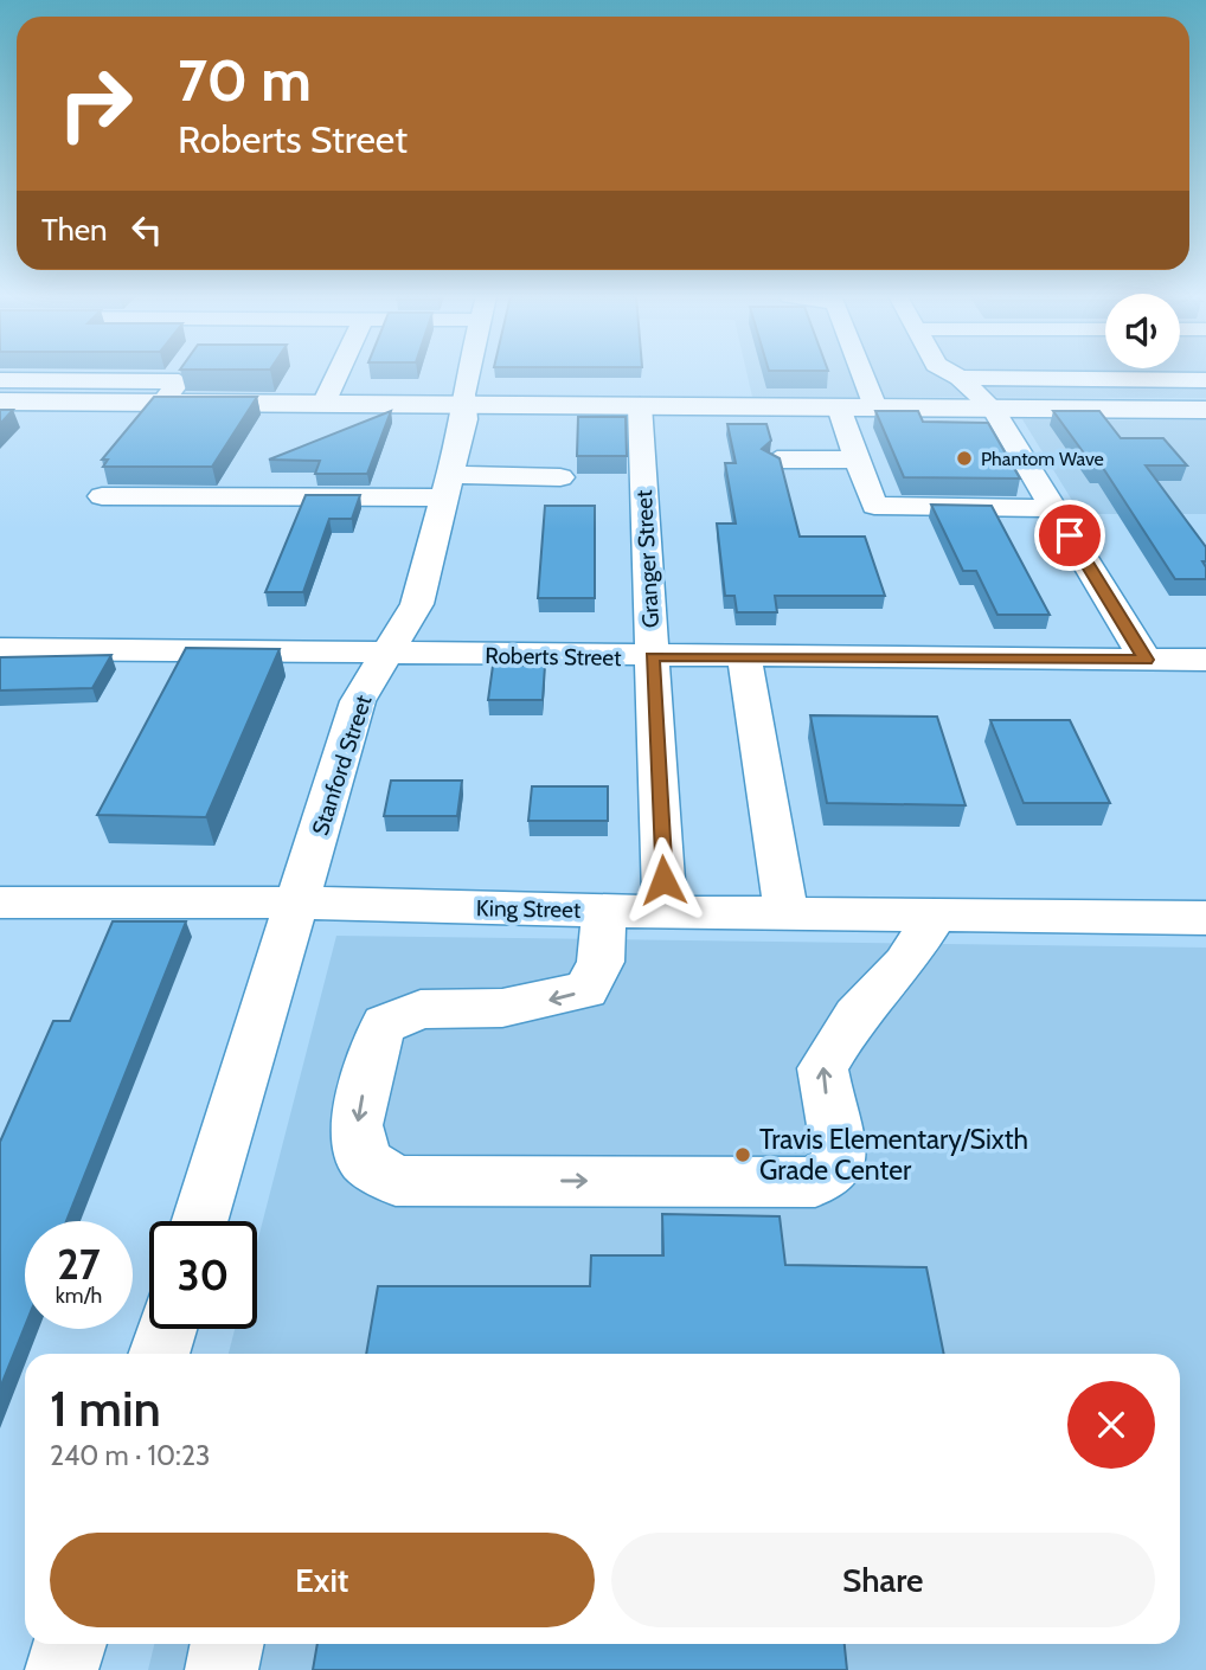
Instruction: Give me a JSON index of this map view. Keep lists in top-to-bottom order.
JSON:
{
  "streets": {
    "street": [
      "Granger Street",
      "Roberts Street",
      "Stanford Street",
      "King Street"
    ]
  },
  "crossings": [
    ["Granger Street", "Roberts Street"],
    ["Granger Street", "King Street"],
    ["Roberts Street", "Stanford Street"],
    ["Stanford Street", "King Street"]
  ],
  "places": ["Phantom Wave", "Travis Elementary/Sixth Grade Center"],
  "page": {
    "turn": ["70 m", "Roberts Street"],
    "then": "Then",
    "speed": "27 km/h",
    "limit": "30",
    "heading": ["1 min", "240 m · 10:23"],
    "buttons": ["Exit", "Share"]
  }
}
